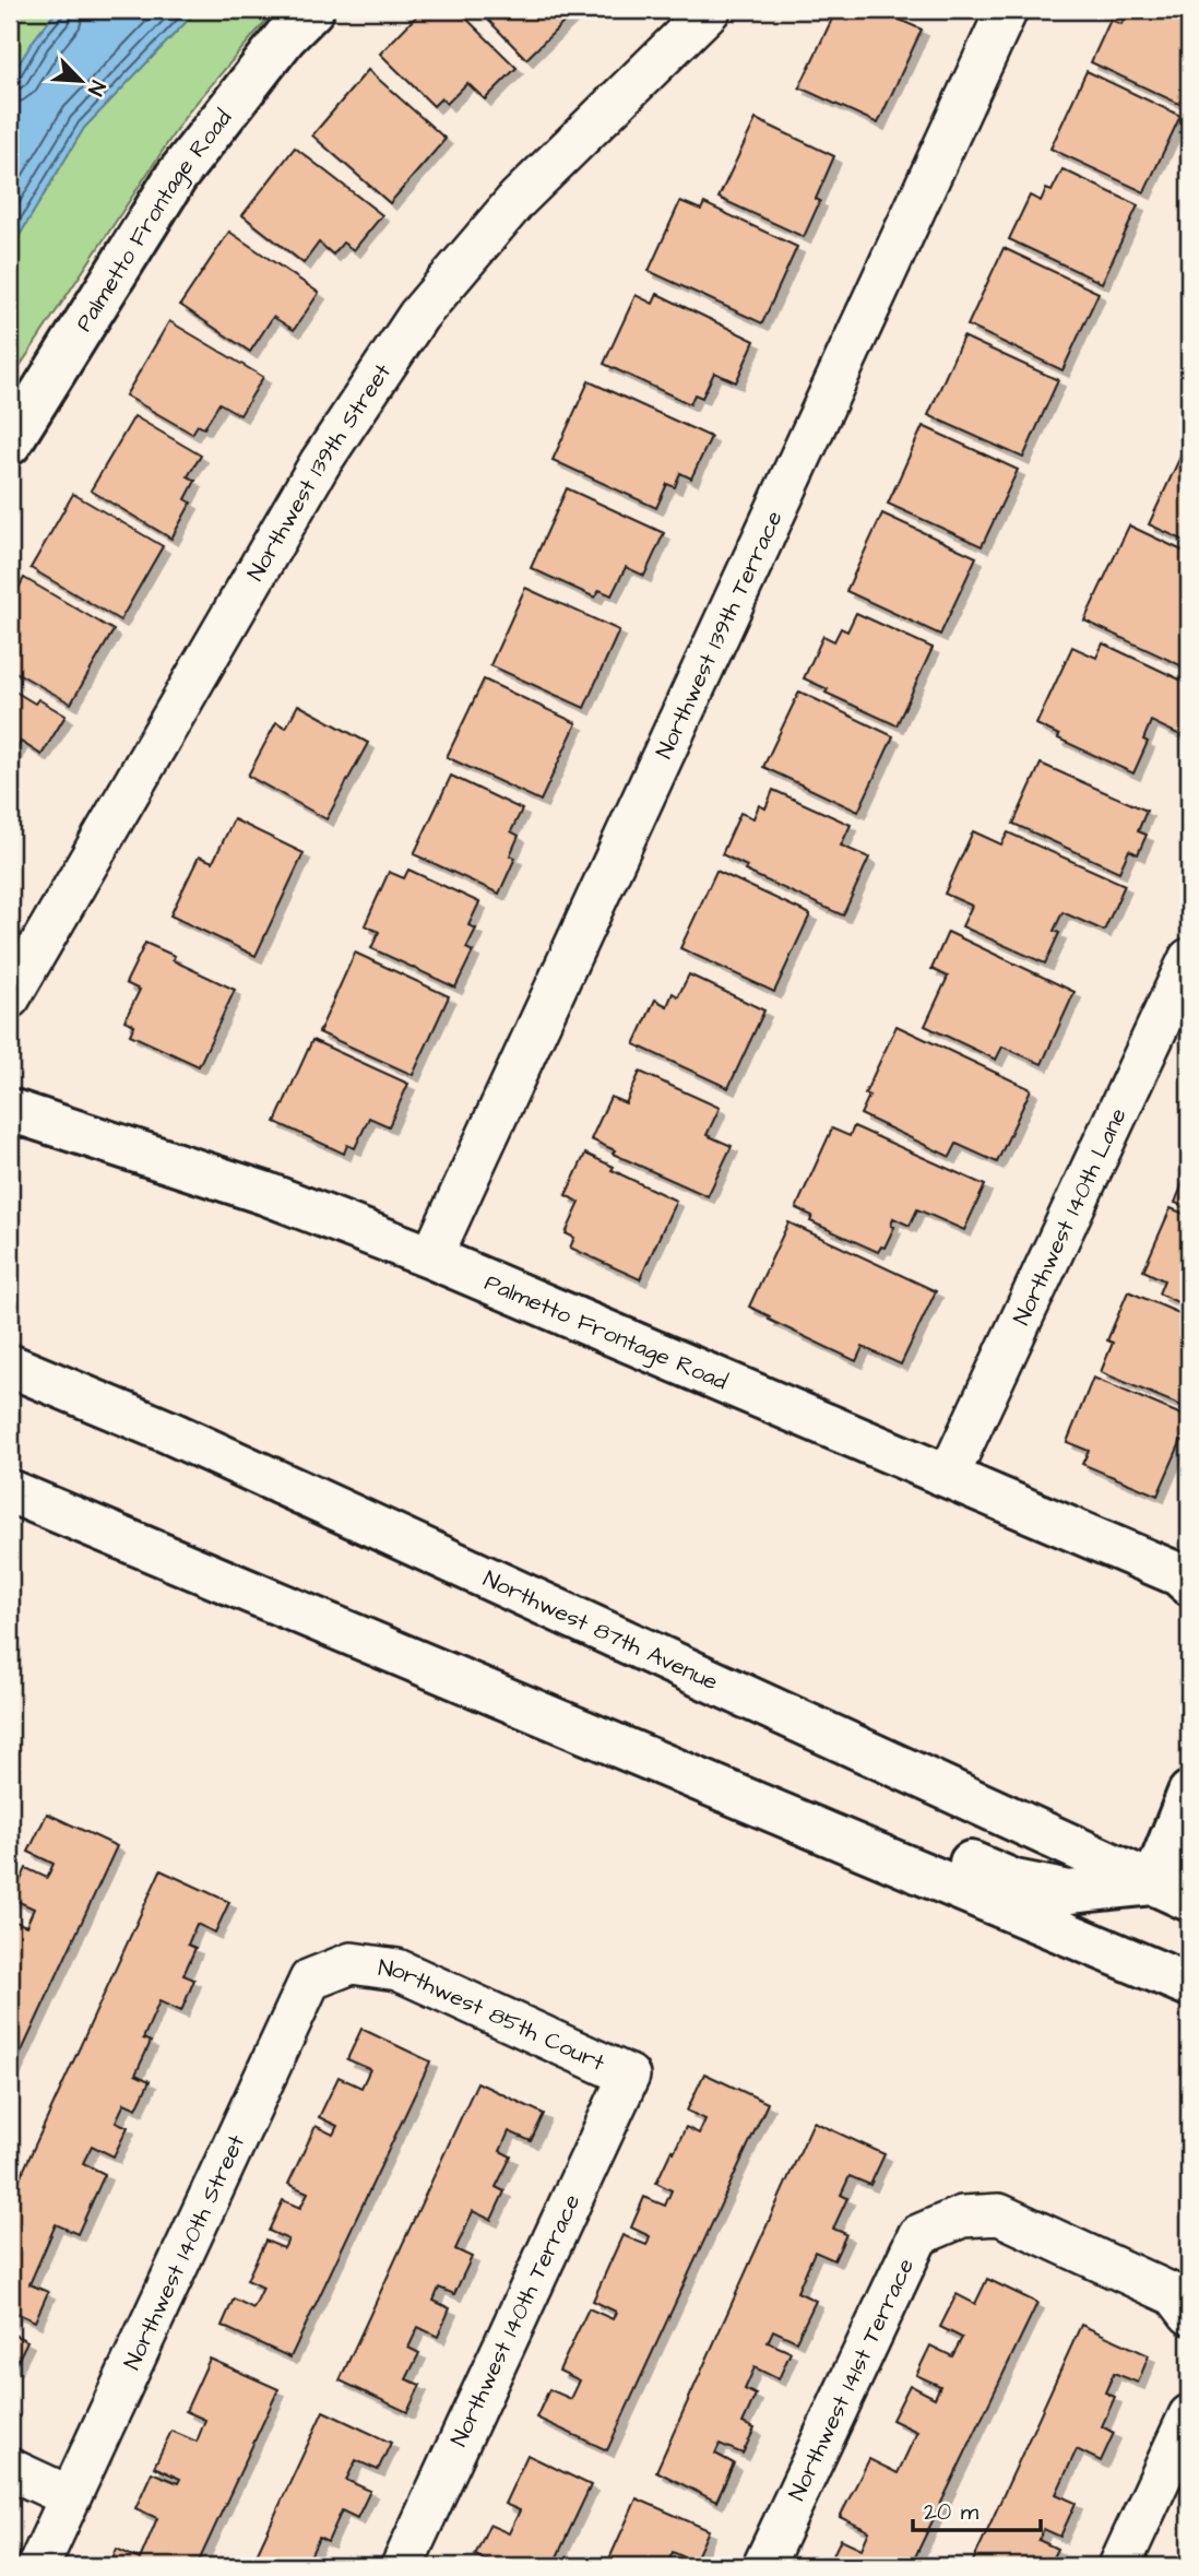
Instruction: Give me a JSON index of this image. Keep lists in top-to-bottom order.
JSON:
{
  "streets": {
    "main road": ["Palmetto Frontage Road", "Northwest 87th Avenue"],
    "street": [
      "Northwest 139th Street",
      "Northwest 139th Terrace",
      "Northwest 140th Lane",
      "Northwest 85th Court",
      "Northwest 140th Street",
      "Northwest 140th Terrace",
      "Northwest 141st Terrace"
    ]
  },
  "crossings": [
    ["Palmetto Frontage Road", "Northwest 139th Terrace"],
    ["Palmetto Frontage Road", "Northwest 140th Lane"],
    ["Northwest 85th Court", "Northwest 140th Street"],
    ["Northwest 85th Court", "Northwest 140th Terrace"]
  ],
  "scale_bar": "20 m",
  "north": "bottom right"
}
